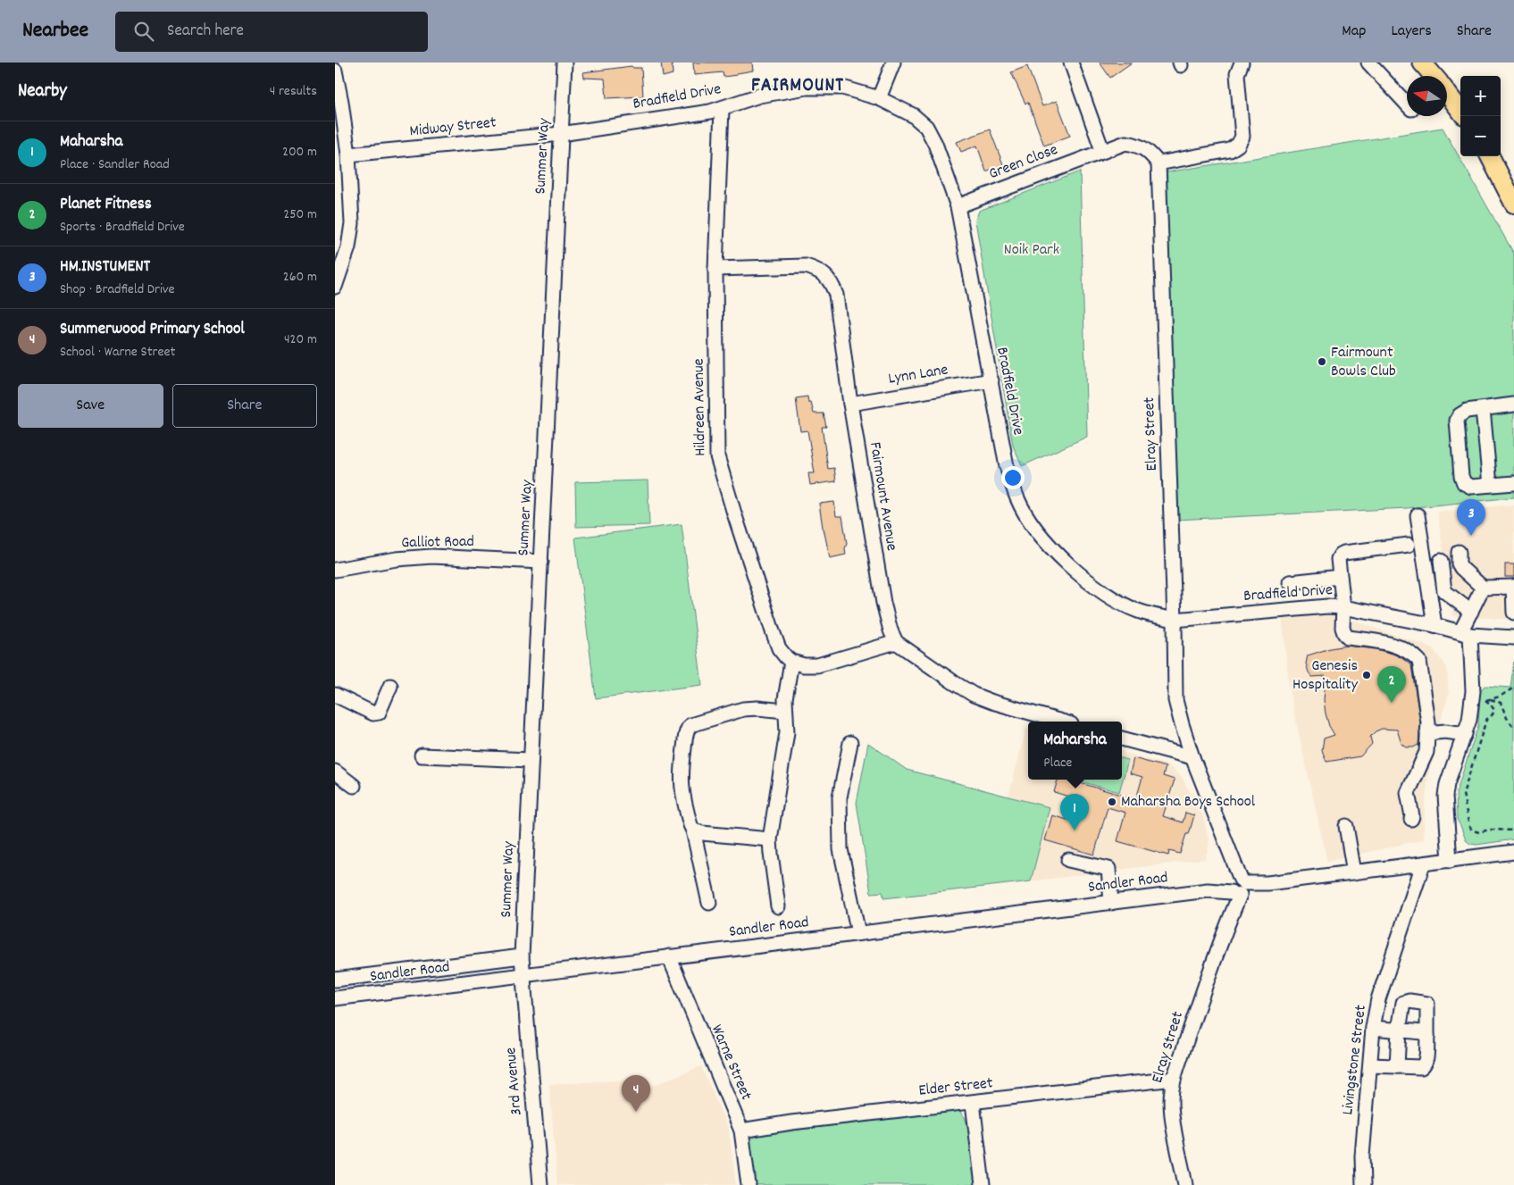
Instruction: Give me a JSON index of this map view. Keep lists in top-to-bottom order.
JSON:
{
  "streets": {
    "street": [
      "Bradfield Drive",
      "Midway Street",
      "Summer Way",
      "Green Close",
      "Lynn Lane",
      "Hildreen Avenue",
      "Elray Street",
      "Fairmount Avenue",
      "Galliot Road",
      "Sandler Road",
      "Livingstone Street",
      "Warne Street",
      "3rd Avenue",
      "Elder Street"
    ]
  },
  "crossings": [
    ["Bradfield Drive", "Midway Street"],
    ["Bradfield Drive", "Summer Way"],
    ["Bradfield Drive", "Green Close"],
    ["Bradfield Drive", "Lynn Lane"],
    ["Bradfield Drive", "Hildreen Avenue"],
    ["Bradfield Drive", "Elray Street"],
    ["Midway Street", "Summer Way"],
    ["Summer Way", "Galliot Road"],
    ["Summer Way", "Sandler Road"],
    ["Summer Way", "3rd Avenue"],
    ["Green Close", "Elray Street"],
    ["Lynn Lane", "Fairmount Avenue"],
    ["Hildreen Avenue", "Fairmount Avenue"],
    ["Elray Street", "Sandler Road"],
    ["Elray Street", "Elder Street"],
    ["Sandler Road", "Livingstone Street"],
    ["Sandler Road", "Warne Street"],
    ["Sandler Road", "3rd Avenue"],
    ["Warne Street", "Elder Street"]
  ],
  "districts": ["FAIRMOUNT"],
  "parks": ["Noik Park"],
  "places": ["Fairmount Bowls Club", "Genesis Hospitality", "Maharsha Boys School"],
  "north": "left",
  "page": {
    "header": "Nearbee",
    "search": "Search here",
    "nav": ["Map", "Layers", "Share"],
    "heading": ["Nearby", "4 results"],
    "map_buttons": ["+", "−"],
    "list": [
      {
        "mark": "1",
        "name": "Maharsha",
        "note": "Place · Sandler Road",
        "value": "200 m"
      },
      {
        "mark": "2",
        "name": "Planet Fitness",
        "note": "Sports · Bradfield Drive",
        "value": "250 m"
      },
      {
        "mark": "3",
        "name": "HM.INSTUMENT",
        "note": "Shop · Bradfield Drive",
        "value": "260 m"
      },
      {
        "mark": "4",
        "name": "Summerwood Primary School",
        "note": "School · Warne Street",
        "value": "420 m"
      }
    ],
    "buttons": ["Save", "Share"],
    "pins": [
      "3",
      "2",
      "1",
      "4"
    ],
    "popup": ["Maharsha", "Place"]
  }
}
